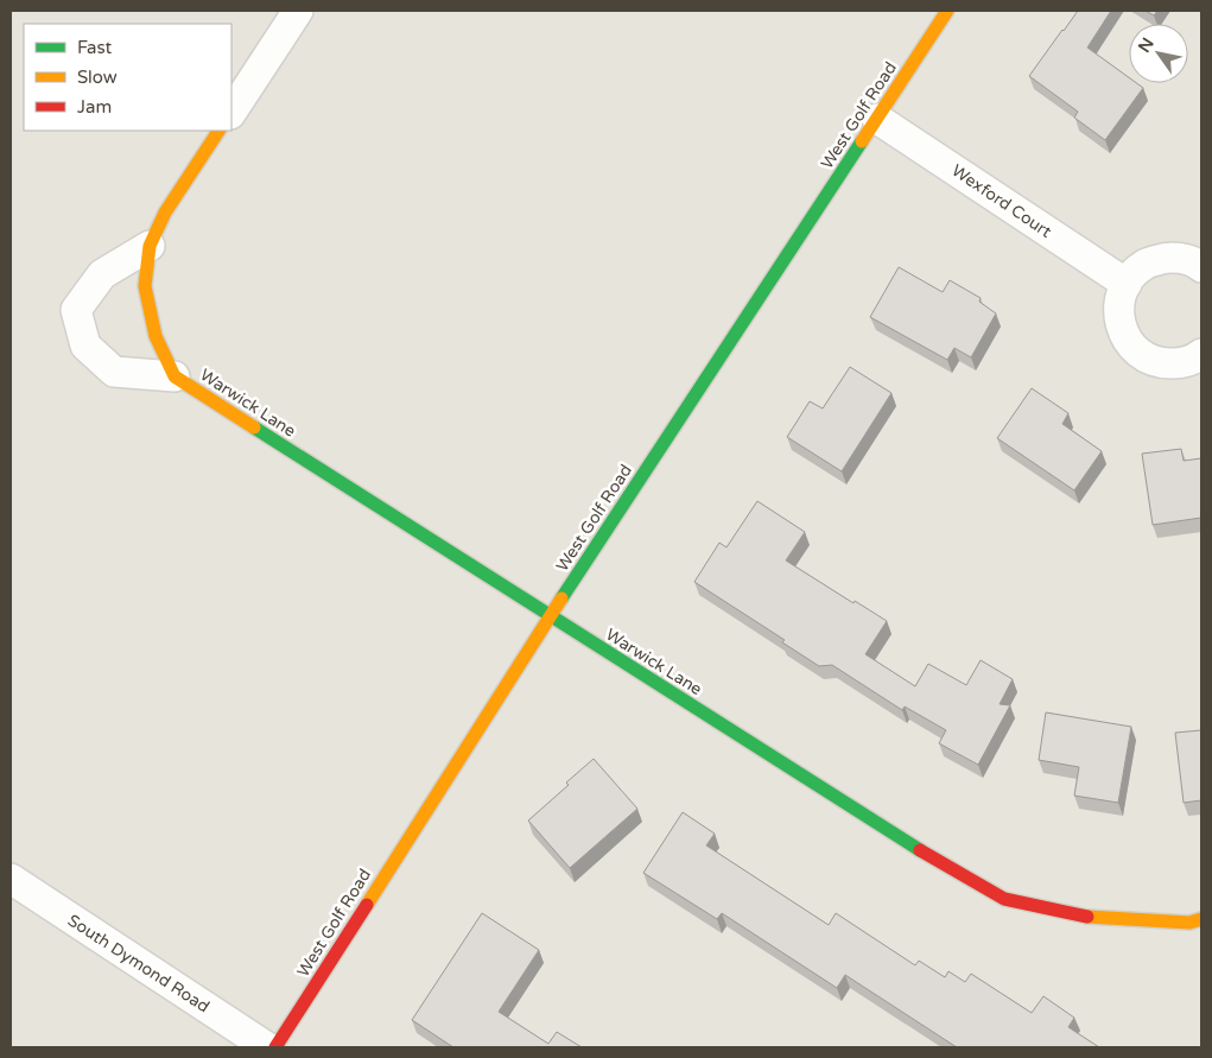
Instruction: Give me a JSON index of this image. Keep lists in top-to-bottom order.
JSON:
{
  "streets": {
    "street": [
      "West Golf Road",
      "Wexford Court",
      "Warwick Lane",
      "South Dymond Road"
    ]
  },
  "crossings": [
    ["West Golf Road", "Wexford Court"],
    ["West Golf Road", "Warwick Lane"]
  ],
  "legend": ["Fast", "Slow", "Jam"],
  "north": "top left"
}
